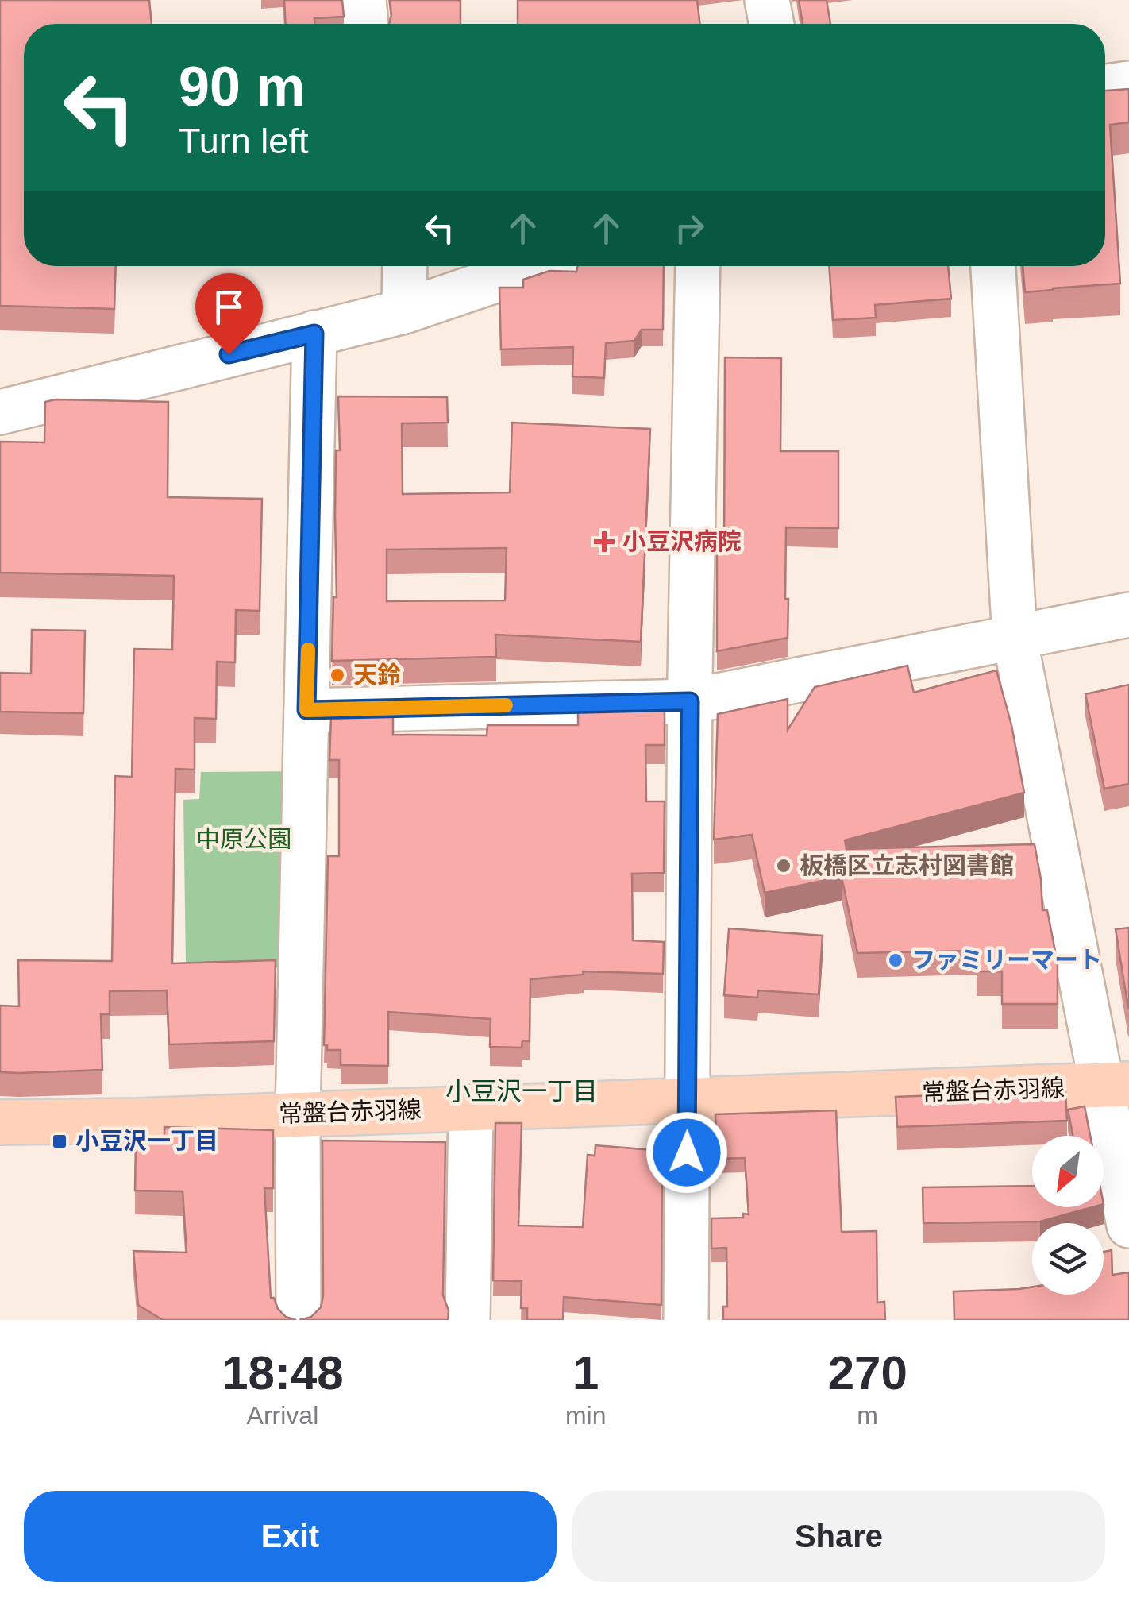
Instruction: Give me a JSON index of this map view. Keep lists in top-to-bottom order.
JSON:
{
  "streets": {
    "main road": ["常盤台赤羽線"]
  },
  "districts": ["小豆沢一丁目"],
  "parks": ["中原公園"],
  "places": {
    "health": ["小豆沢病院"],
    "other": ["天鈴", "板橋区立志村図書館", "ファミリーマート"],
    "transit": ["小豆沢一丁目"]
  },
  "north": "bottom left",
  "page": {
    "turn": ["90 m", "Turn left"],
    "eta": [
      "18:48",
      "Arrival",
      "1",
      "min",
      "270",
      "m"
    ],
    "buttons": ["Exit", "Share"]
  }
}
